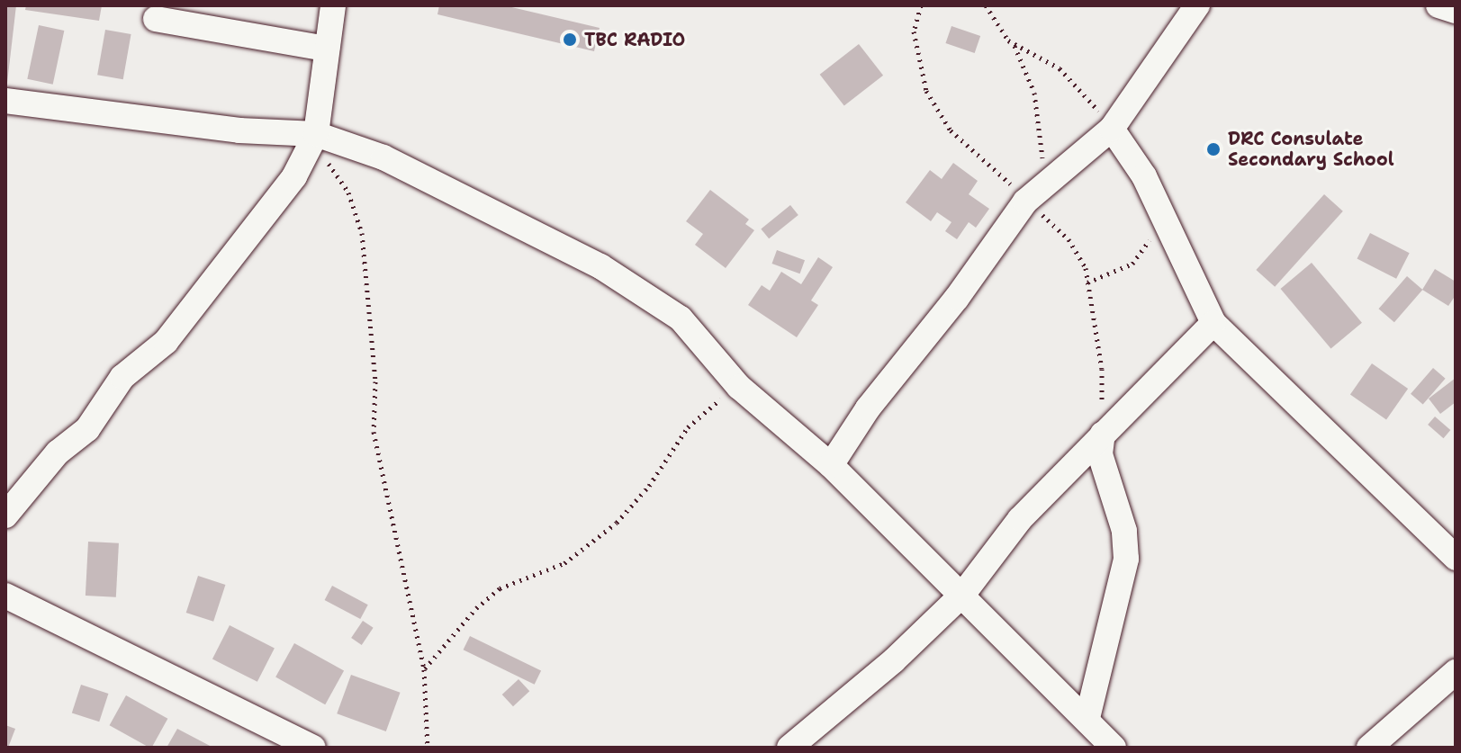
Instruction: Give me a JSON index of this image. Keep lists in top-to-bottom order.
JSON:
{
  "places": ["TBC RADIO", "DRC Consulate Secondary School"]
}
